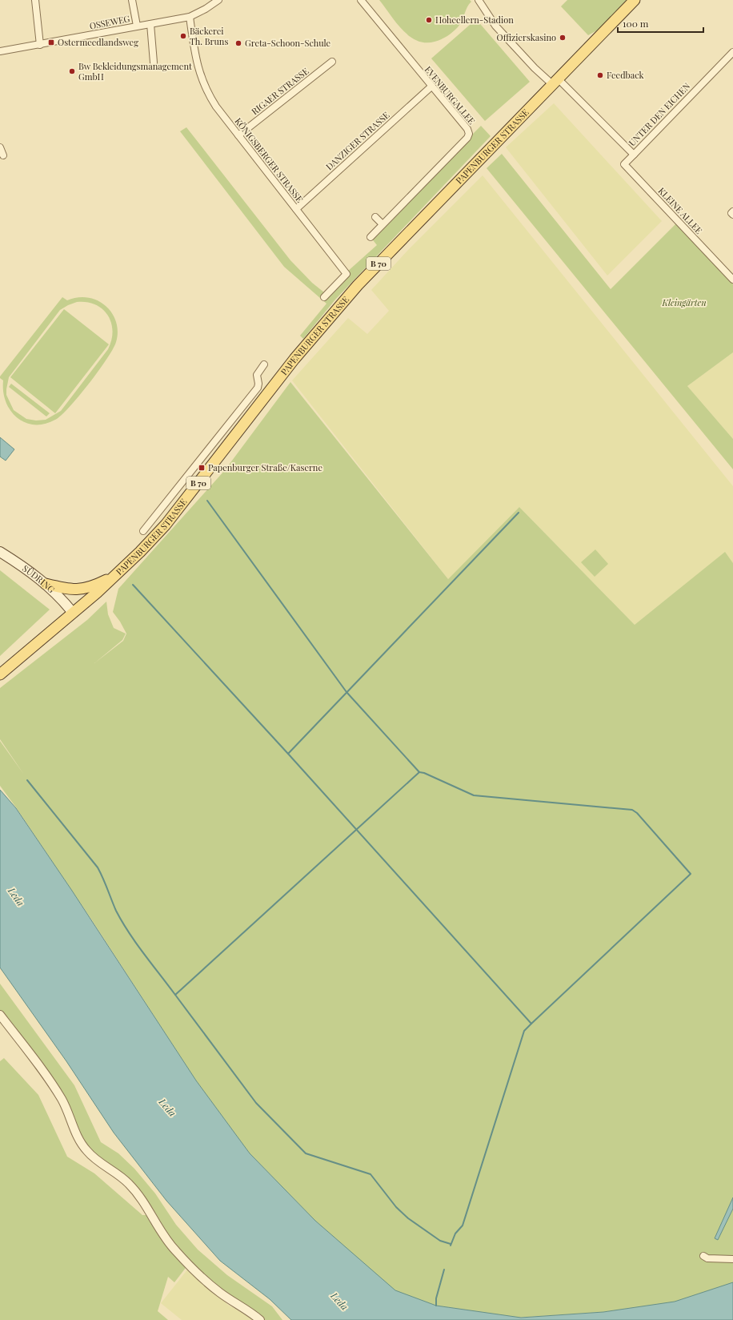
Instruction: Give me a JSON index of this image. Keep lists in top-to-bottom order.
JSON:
{
  "streets": {
    "main road": ["PAPENBURGER STRASSE", "B 70", "SÜDRING"],
    "street": [
      "OSSEWEG",
      "RIGAER STRASSE",
      "EVENBURGALLEE",
      "UNTER DEN EICHEN",
      "DANZIGER STRASSE",
      "KÖNIGSBERGER STRASSE",
      "KLEINE ALLEE"
    ]
  },
  "crossings": [
    ["OSSEWEG", "KÖNIGSBERGER STRASSE"],
    ["RIGAER STRASSE", "KÖNIGSBERGER STRASSE"],
    ["EVENBURGALLEE", "DANZIGER STRASSE"],
    ["UNTER DEN EICHEN", "PAPENBURGER STRASSE"],
    ["UNTER DEN EICHEN", "KLEINE ALLEE"],
    ["DANZIGER STRASSE", "KÖNIGSBERGER STRASSE"],
    ["PAPENBURGER STRASSE", "SÜDRING"]
  ],
  "water": ["Leda"],
  "parks": ["Kleingärten"],
  "places": {
    "other": [
      "Hoheellern-Stadion",
      "Bäckerei Th. Bruns",
      "Offizierskasino",
      "Greta-Schoon-Schule",
      "Bw Bekleidungsmanagement GmbH",
      "Feedback"
    ],
    "transit": ["Ostermeedlandsweg", "Papenburger Straße/Kaserne"]
  },
  "scale_bar": "100 m"
}
